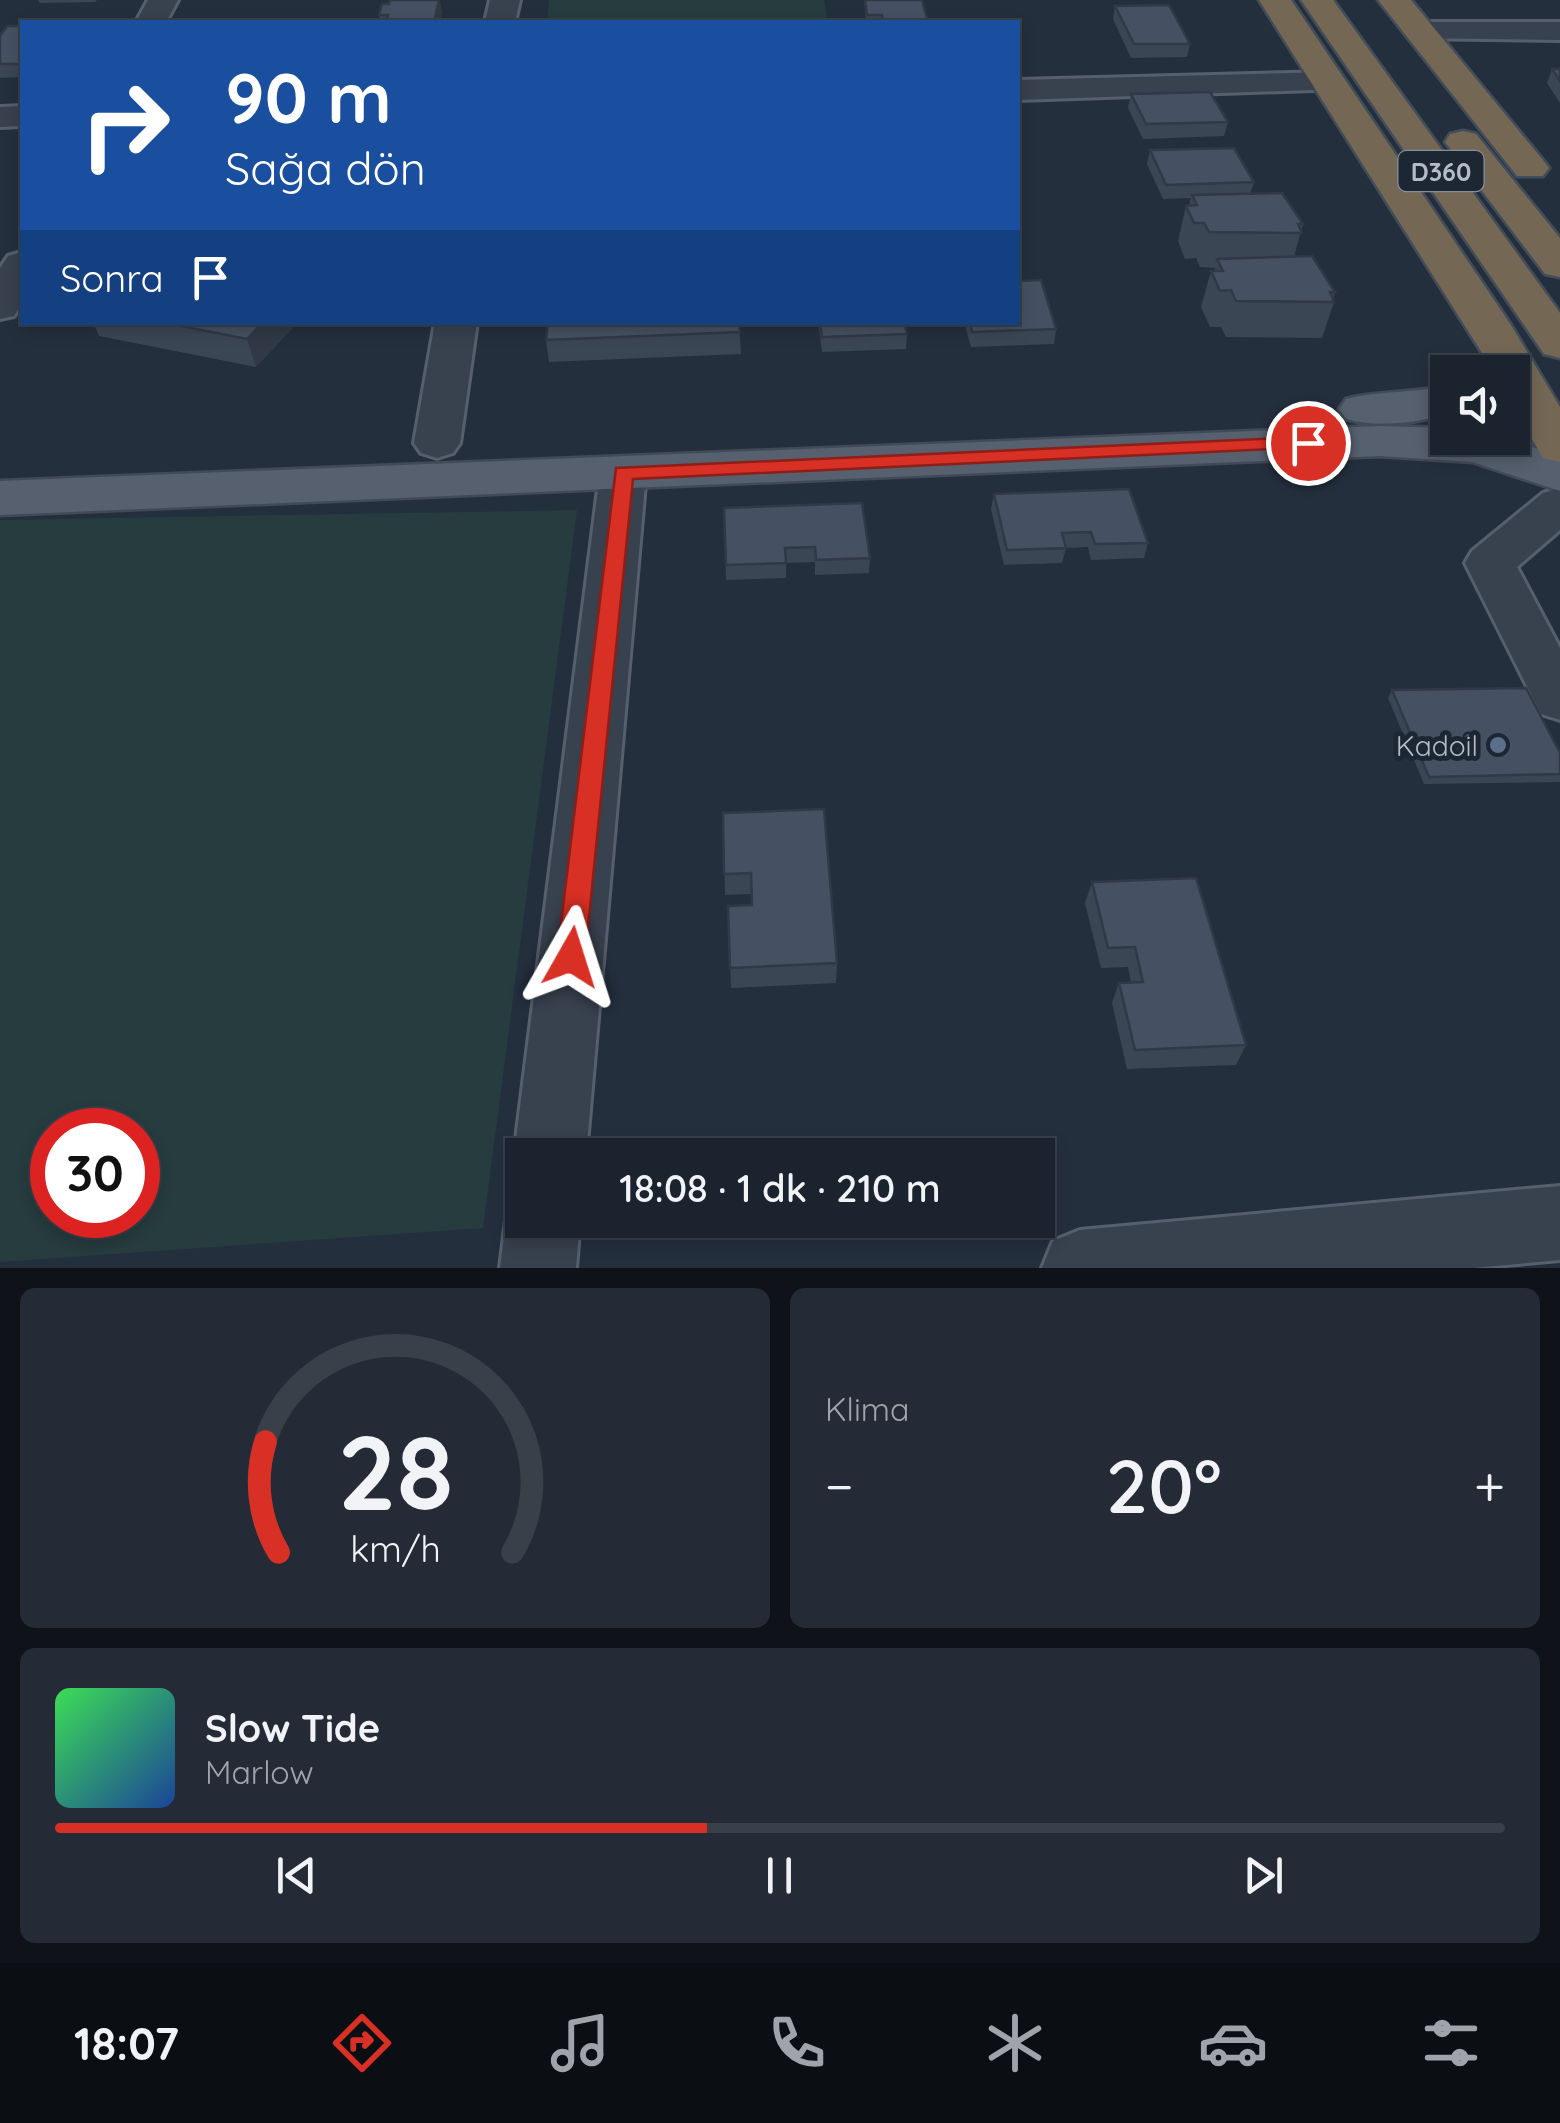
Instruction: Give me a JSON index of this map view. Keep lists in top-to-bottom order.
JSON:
{
  "streets": {
    "highway": ["D360"]
  },
  "places": ["Kadoil"],
  "page": {
    "turn": ["90 m", "Sağa dön"],
    "then": "Sonra",
    "limit": "30",
    "trip": "18:08 · 1 dk · 210 m",
    "tile": "Klima",
    "heat": ["−", "20°", "+"],
    "song": ["Slow Tide", "Marlow"],
    "tabs": "18:07",
    "gauge": ["28", "km/h"]
  }
}
